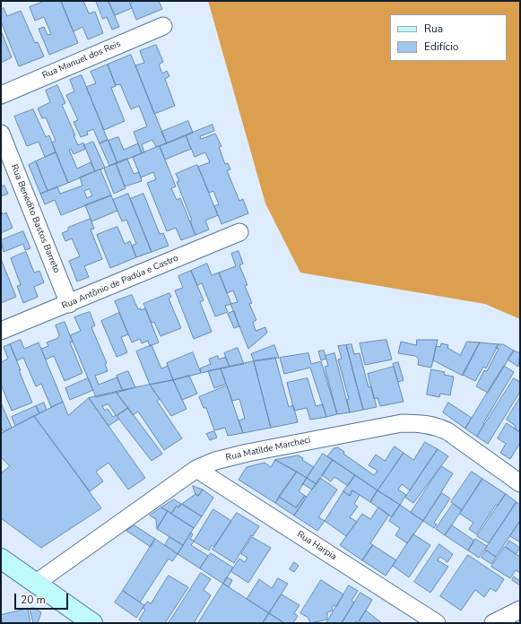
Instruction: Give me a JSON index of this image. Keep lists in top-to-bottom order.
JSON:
{
  "streets": {
    "street": [
      "Rua Manuel dos Reis",
      "Rua Benedito Bastos Barreto",
      "Rua Antônio de Padúa e Castro",
      "Rua Matilde Marcheci",
      "Rua Harpia"
    ]
  },
  "crossings": [
    ["Rua Benedito Bastos Barreto", "Rua Antônio de Padúa e Castro"],
    ["Rua Matilde Marcheci", "Rua Harpia"]
  ],
  "legend": ["Rua", "Edifício"],
  "scale_bar": "20 m"
}
